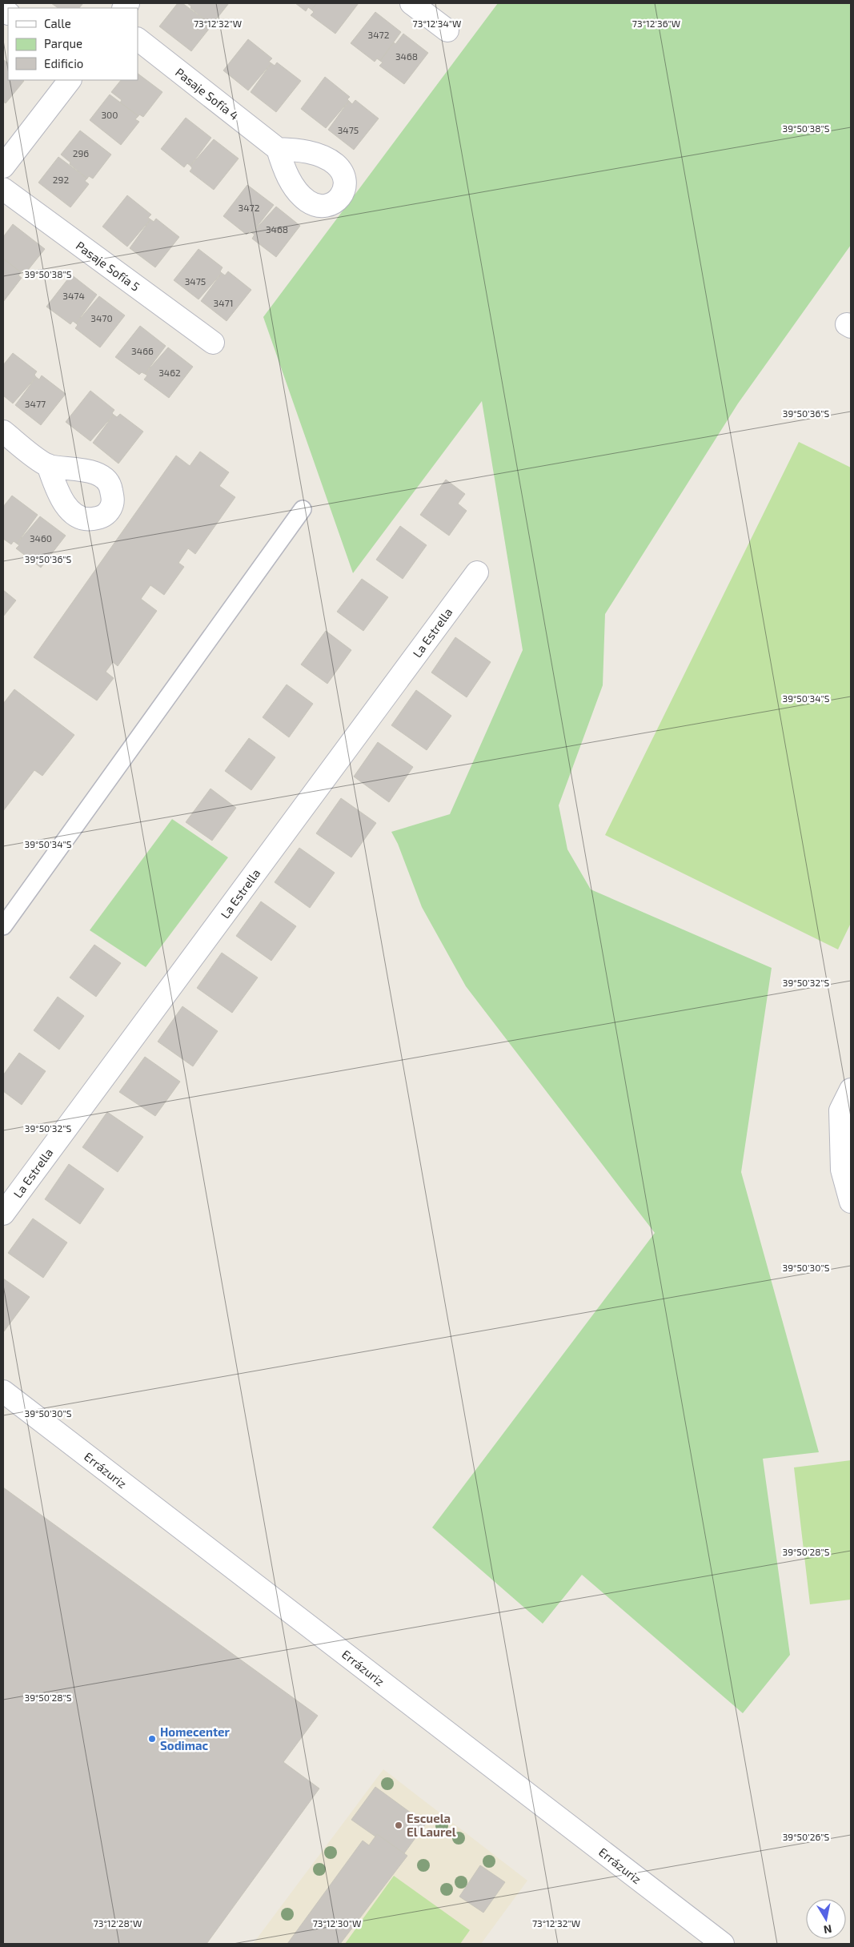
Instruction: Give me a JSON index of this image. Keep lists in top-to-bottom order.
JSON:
{
  "streets": {
    "street": [
      "Pasaje Sofía 4",
      "Pasaje Sofía 5",
      "La Estrella",
      "Errázuriz"
    ]
  },
  "places": ["Homecenter Sodimac", "Escuela El Laurel"],
  "house_numbers": [
    "3472",
    "3468",
    "300",
    "3475",
    "296",
    "292",
    "3472",
    "3468",
    "3475",
    "3474",
    "3471",
    "3470",
    "3466",
    "3462",
    "3477",
    "3460"
  ],
  "legend": ["Calle", "Parque", "Edificio"],
  "north": "bottom",
  "coordinates": [
    "73°12'34\"W",
    "73°12'36\"W",
    "73°12'32\"W",
    "39°50'38\"S",
    "39°50'36\"S",
    "39°50'34\"S",
    "39°50'32\"S",
    "39°50'30\"S",
    "39°50'28\"S",
    "39°50'26\"S",
    "73°12'28\"W",
    "73°12'30\"W"
  ]
}
